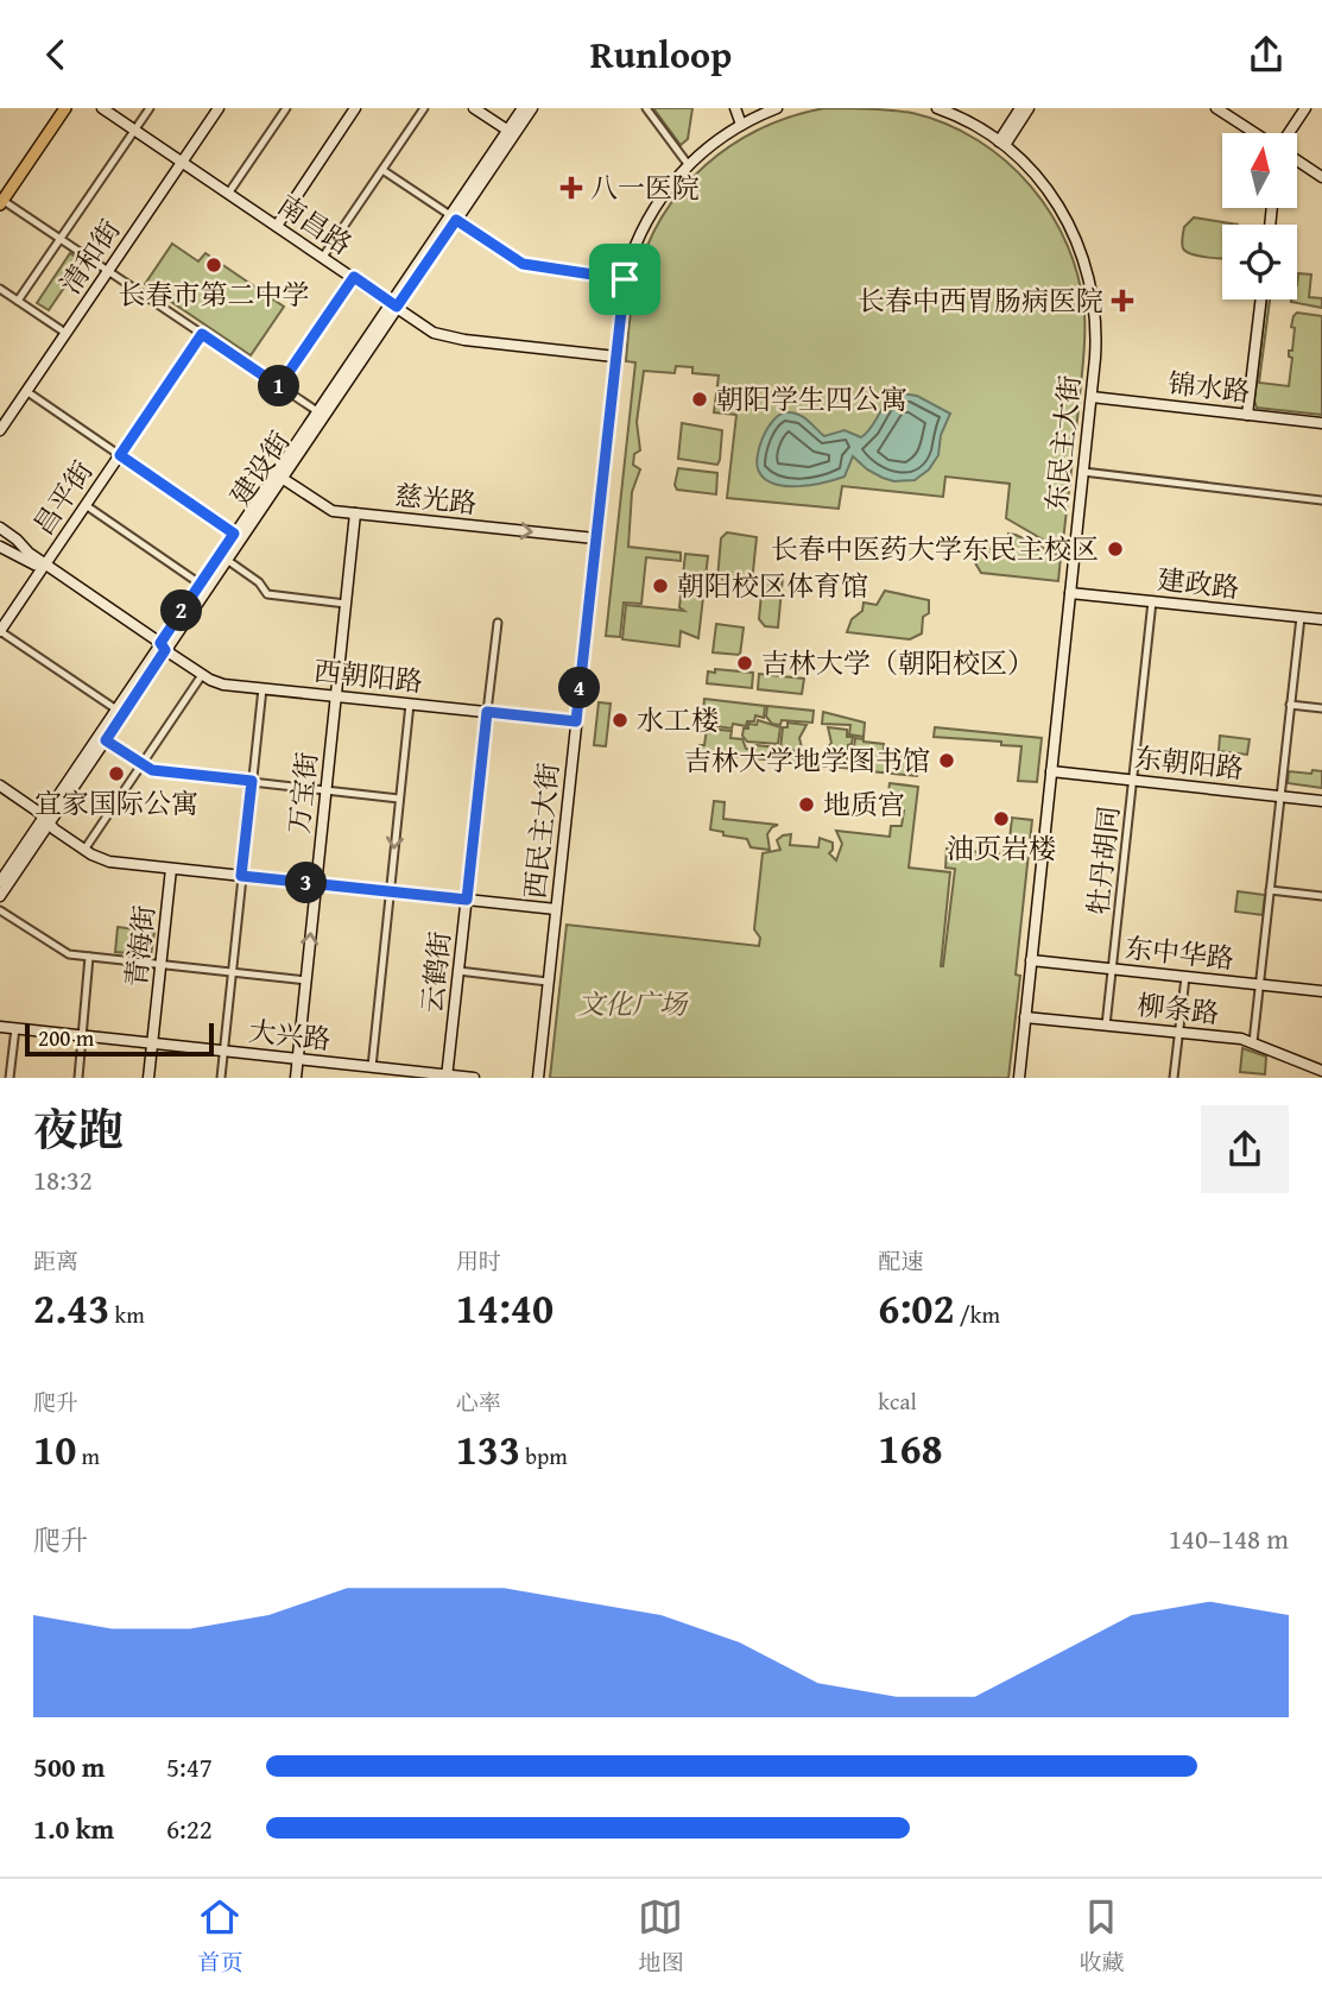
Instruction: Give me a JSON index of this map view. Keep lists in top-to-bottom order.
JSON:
{
  "streets": {
    "street": [
      "南昌路",
      "清和街",
      "锦水路",
      "东民主大街",
      "建设街",
      "昌平街",
      "慈光路",
      "建政路",
      "西朝阳路",
      "东朝阳路",
      "万宝街",
      "西民主大街",
      "牡丹胡同",
      "青海街",
      "东中华路",
      "云鹤街",
      "柳条路",
      "大兴路"
    ]
  },
  "crossings": [
    ["南昌路", "清和街"],
    ["南昌路", "建设街"],
    ["南昌路", "西民主大街"],
    ["锦水路", "东民主大街"],
    ["东民主大街", "建政路"],
    ["东民主大街", "东朝阳路"],
    ["东民主大街", "东中华路"],
    ["东民主大街", "柳条路"],
    ["建设街", "慈光路"],
    ["建设街", "西朝阳路"],
    ["昌平街", "西朝阳路"],
    ["慈光路", "万宝街"],
    ["慈光路", "西民主大街"],
    ["建政路", "牡丹胡同"],
    ["西朝阳路", "万宝街"],
    ["西朝阳路", "西民主大街"],
    ["西朝阳路", "云鹤街"],
    ["东朝阳路", "牡丹胡同"],
    ["万宝街", "大兴路"],
    ["牡丹胡同", "东中华路"],
    ["牡丹胡同", "柳条路"],
    ["青海街", "大兴路"],
    ["云鹤街", "大兴路"]
  ],
  "one_way": ["慈光路"],
  "parks": ["文化广场"],
  "places": {
    "health": ["八一医院", "长春中西胃肠病医院"],
    "other": [
      "长春市第二中学",
      "朝阳学生四公寓",
      "长春中医药大学东民主校区",
      "朝阳校区体育馆",
      "吉林大学（朝阳校区）",
      "水工楼",
      "吉林大学地学图书馆",
      "宜家国际公寓",
      "地质宫",
      "油页岩楼"
    ]
  },
  "scale_bar": "200 m",
  "north": "top",
  "page": {
    "header": "Runloop",
    "pins": [
      "1",
      "2",
      "4",
      "3"
    ],
    "scale": "200 m",
    "heading": ["夜跑", "18:32"],
    "stats": [
      ["距离", "2.43 km"],
      ["用时", "14:40"],
      ["配速", "6:02 /km"],
      ["爬升", "10 m"],
      ["心率", "133 bpm"],
      ["kcal", "168"]
    ],
    "chart": ["爬升", "140–148 m"],
    "list": [
      {
        "name": "500 m",
        "note": "5:47"
      },
      {
        "name": "1.0 km",
        "note": "6:22"
      }
    ],
    "tabs": ["首页", "地图", "收藏"]
  }
}
